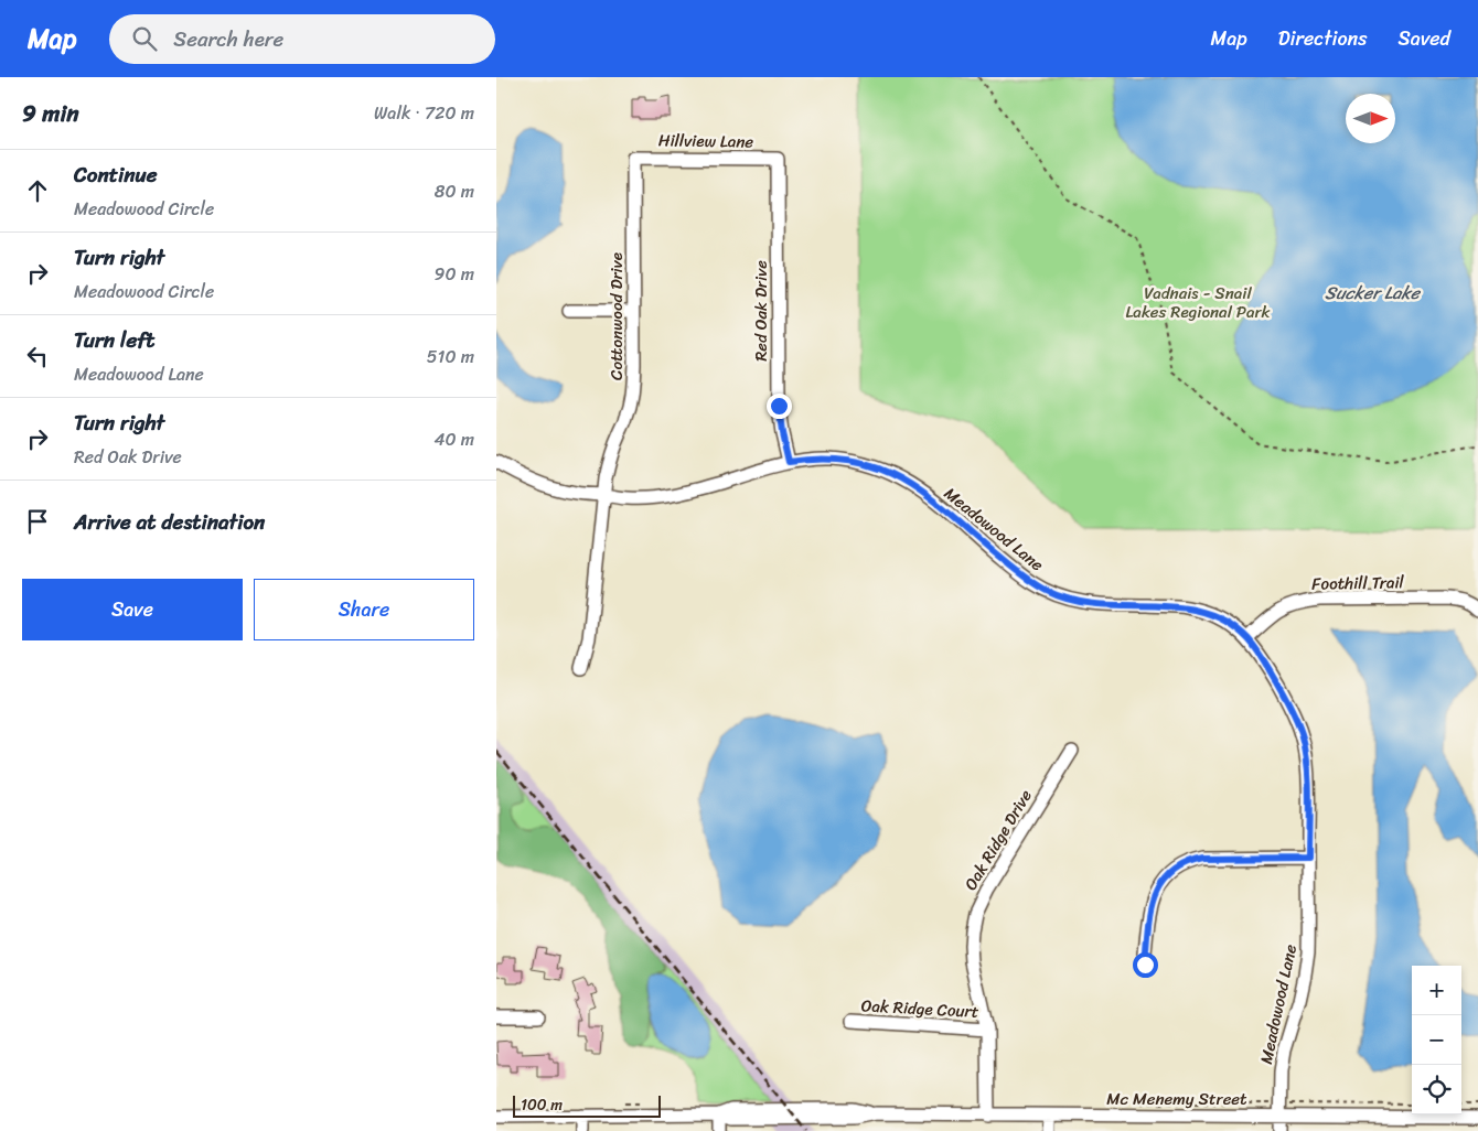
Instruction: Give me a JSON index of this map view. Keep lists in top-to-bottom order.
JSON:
{
  "streets": {
    "street": [
      "Hillview Lane",
      "Red Oak Drive",
      "Cottonwood Drive",
      "Meadowood Lane",
      "Foothill Trail",
      "Oak Ridge Drive",
      "Oak Ridge Court",
      "Mc Menemy Street"
    ]
  },
  "crossings": [
    ["Hillview Lane", "Red Oak Drive"],
    ["Hillview Lane", "Cottonwood Drive"],
    ["Red Oak Drive", "Meadowood Lane"],
    ["Cottonwood Drive", "Meadowood Lane"],
    ["Meadowood Lane", "Foothill Trail"],
    ["Meadowood Lane", "Mc Menemy Street"],
    ["Oak Ridge Drive", "Oak Ridge Court"],
    ["Oak Ridge Drive", "Mc Menemy Street"]
  ],
  "water": ["Sucker Lake"],
  "parks": ["Vadnais - Snail Lakes Regional Park"],
  "scale_bar": "100 m",
  "north": "right",
  "page": {
    "header": "Map",
    "search": "Search here",
    "nav": ["Map", "Directions", "Saved"],
    "heading": ["9 min", "Walk · 720 m"],
    "list": [
      ["Continue", "Meadowood Circle", "80 m"],
      ["Turn right", "Meadowood Circle", "90 m"],
      ["Turn left", "Meadowood Lane", "510 m"],
      ["Turn right", "Red Oak Drive", "40 m"],
      "Arrive at destination"
    ],
    "buttons": ["Save", "Share"],
    "map_buttons": ["+", "−"],
    "scale": "100 m"
  }
}
